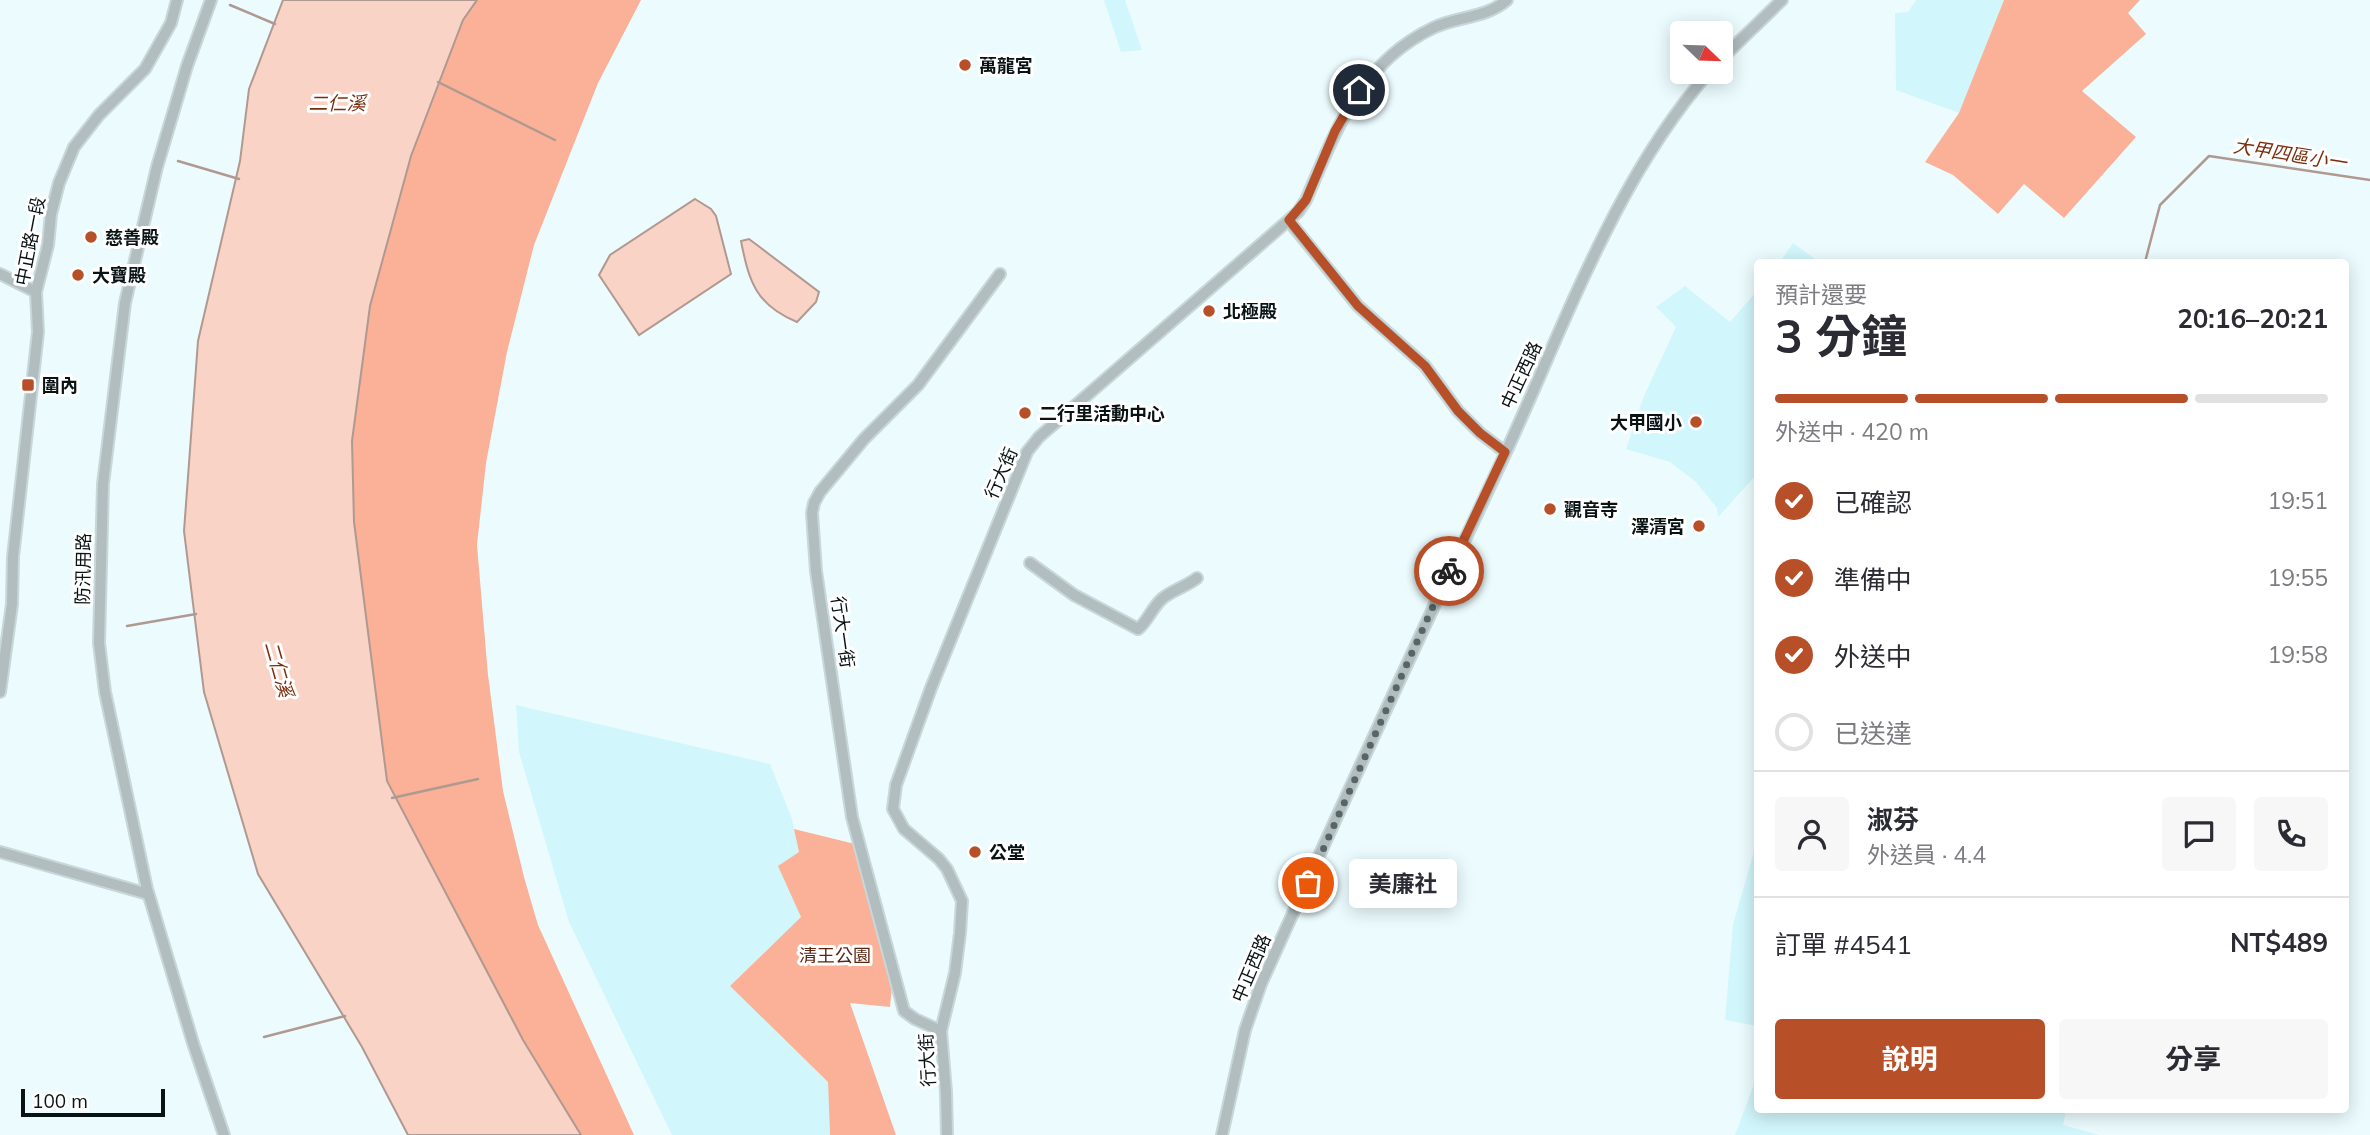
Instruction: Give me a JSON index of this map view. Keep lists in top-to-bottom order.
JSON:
{
  "streets": {
    "street": [
      "中正路一段",
      "中正西路",
      "行大街",
      "防汛用路",
      "行大一街"
    ]
  },
  "crossings": [
    ["行大街", "行大一街"]
  ],
  "water": ["二仁溪", "大甲四區小一"],
  "parks": ["清王公園"],
  "places": {
    "other": [
      "萬龍宮",
      "慈善殿",
      "大寶殿",
      "北極殿",
      "二行里活動中心",
      "大甲國小",
      "觀音寺",
      "澤清宮",
      "公堂",
      "美廉社"
    ],
    "transit": ["圍內"]
  },
  "scale_bar": "100 m",
  "north": "bottom right",
  "page": {
    "heading": ["3 分鐘", "預計還要", "20:16–20:21"],
    "panel": [
      "淑芬",
      "外送員 · 4.4",
      "訂單 #4541",
      "NT$489"
    ],
    "bar": "外送中 · 420 m",
    "list": [
      ["已確認", "19:51"],
      ["準備中", "19:55"],
      ["外送中", "19:58"],
      "已送達"
    ],
    "bubble": "美廉社",
    "buttons": ["說明", "分享"],
    "scale": "100 m"
  }
}
